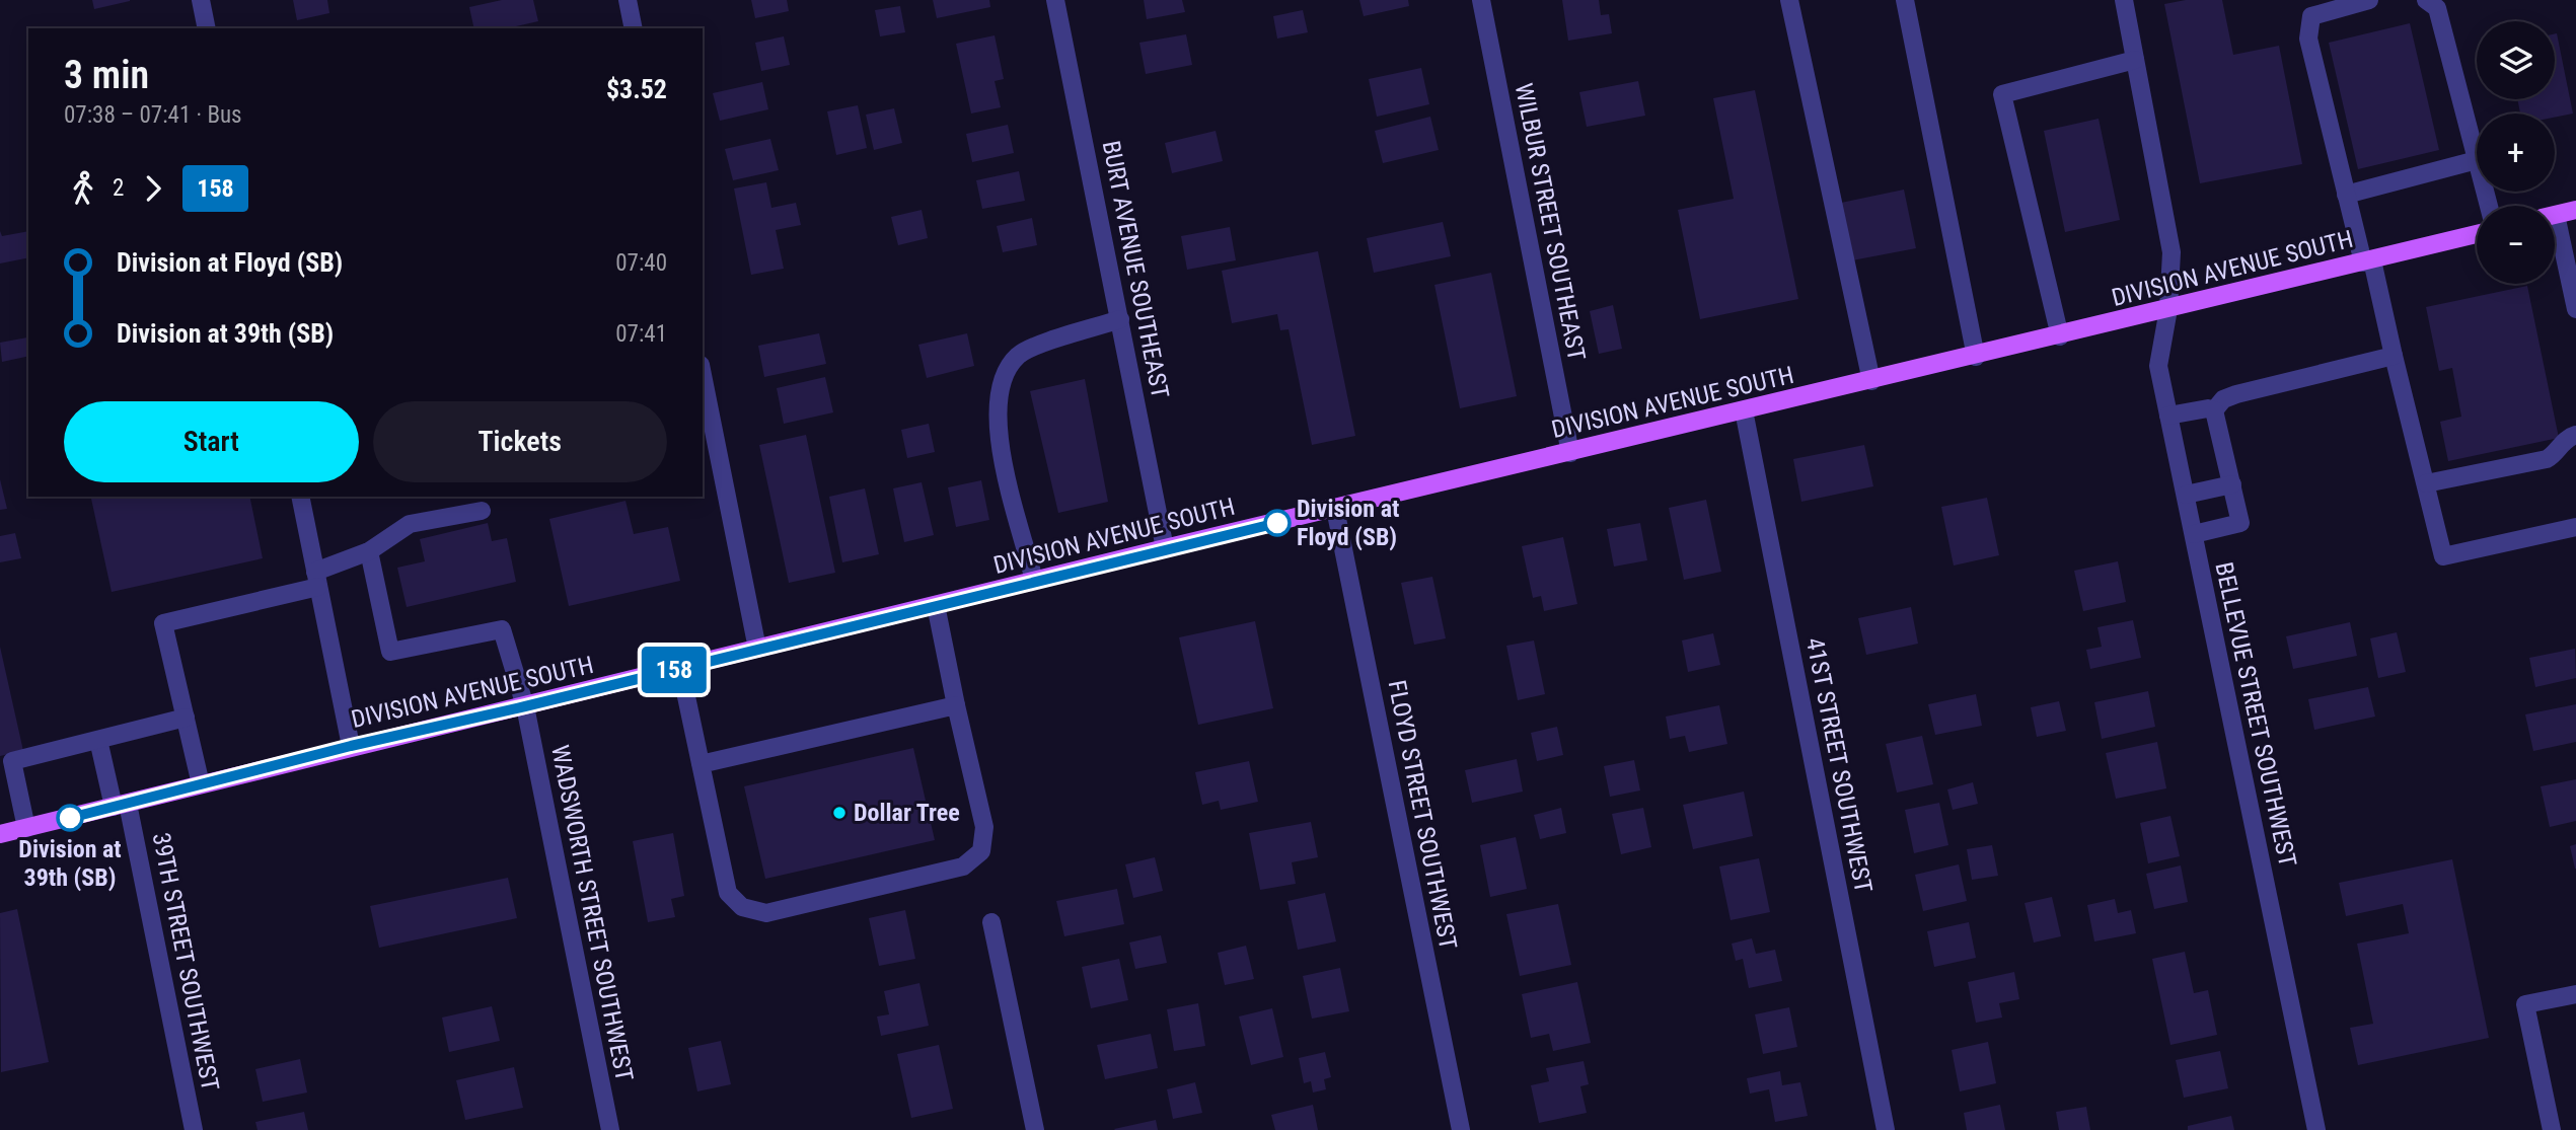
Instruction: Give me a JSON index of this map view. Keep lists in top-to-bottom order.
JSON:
{
  "streets": {
    "main road": ["DIVISION AVENUE SOUTH"],
    "street": [
      "WILBUR STREET SOUTHEAST",
      "BURT AVENUE SOUTHEAST",
      "BELLEVUE STREET SOUTHWEST",
      "41ST STREET SOUTHWEST",
      "FLOYD STREET SOUTHWEST",
      "WADSWORTH STREET SOUTHWEST",
      "39TH STREET SOUTHWEST"
    ]
  },
  "crossings": [
    ["WILBUR STREET SOUTHEAST", "DIVISION AVENUE SOUTH"],
    ["DIVISION AVENUE SOUTH", "BURT AVENUE SOUTHEAST"],
    ["DIVISION AVENUE SOUTH", "BELLEVUE STREET SOUTHWEST"],
    ["DIVISION AVENUE SOUTH", "41ST STREET SOUTHWEST"],
    ["DIVISION AVENUE SOUTH", "FLOYD STREET SOUTHWEST"],
    ["DIVISION AVENUE SOUTH", "WADSWORTH STREET SOUTHWEST"],
    ["DIVISION AVENUE SOUTH", "39TH STREET SOUTHWEST"]
  ],
  "places": ["Division at Floyd (SB)", "Dollar Tree", "Division at 39th (SB)"],
  "lines": ["bus line 158"],
  "page": {
    "on_map": "158",
    "map_buttons": ["+", "−"],
    "heading": ["3 min", "07:38 – 07:41 · Bus", "$3.52"],
    "legs": ["2", "158"],
    "list": [
      {
        "name": "Division at Floyd (SB)",
        "value": "07:40"
      },
      {
        "name": "Division at 39th (SB)",
        "value": "07:41"
      }
    ],
    "buttons": ["Start", "Tickets"]
  }
}
